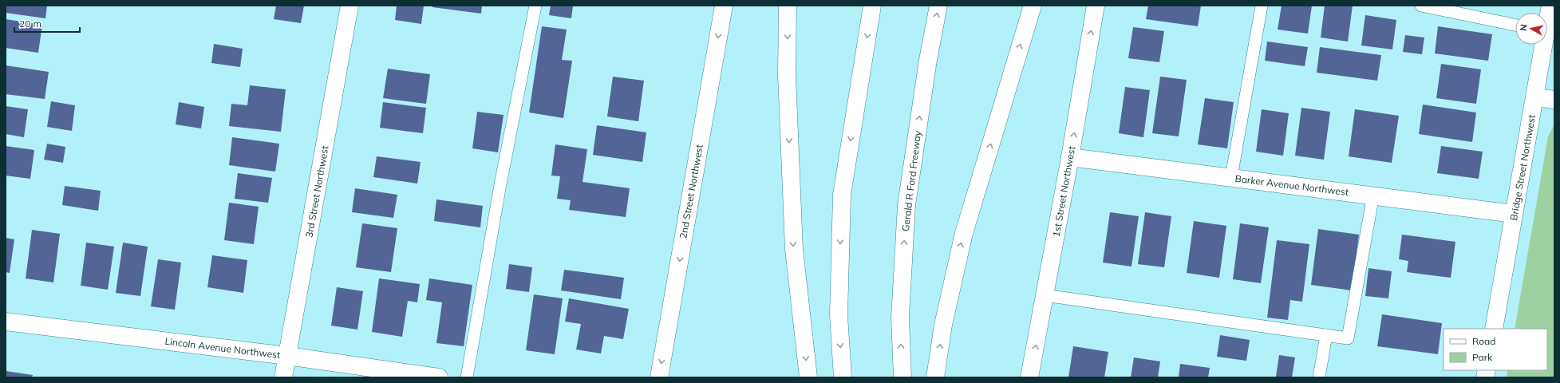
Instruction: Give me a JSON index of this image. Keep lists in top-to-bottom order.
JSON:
{
  "streets": {
    "main road": [
      "Bridge Street Northwest",
      "Gerald R Ford Freeway",
      "Barker Avenue Northwest",
      "3rd Street Northwest",
      "2nd Street Northwest",
      "1st Street Northwest",
      "Lincoln Avenue Northwest"
    ]
  },
  "crossings": [
    ["Bridge Street Northwest", "Barker Avenue Northwest"],
    ["Barker Avenue Northwest", "1st Street Northwest"],
    ["3rd Street Northwest", "Lincoln Avenue Northwest"]
  ],
  "legend": ["Road", "Park"],
  "scale_bar": "20 m",
  "north": "left"
}
